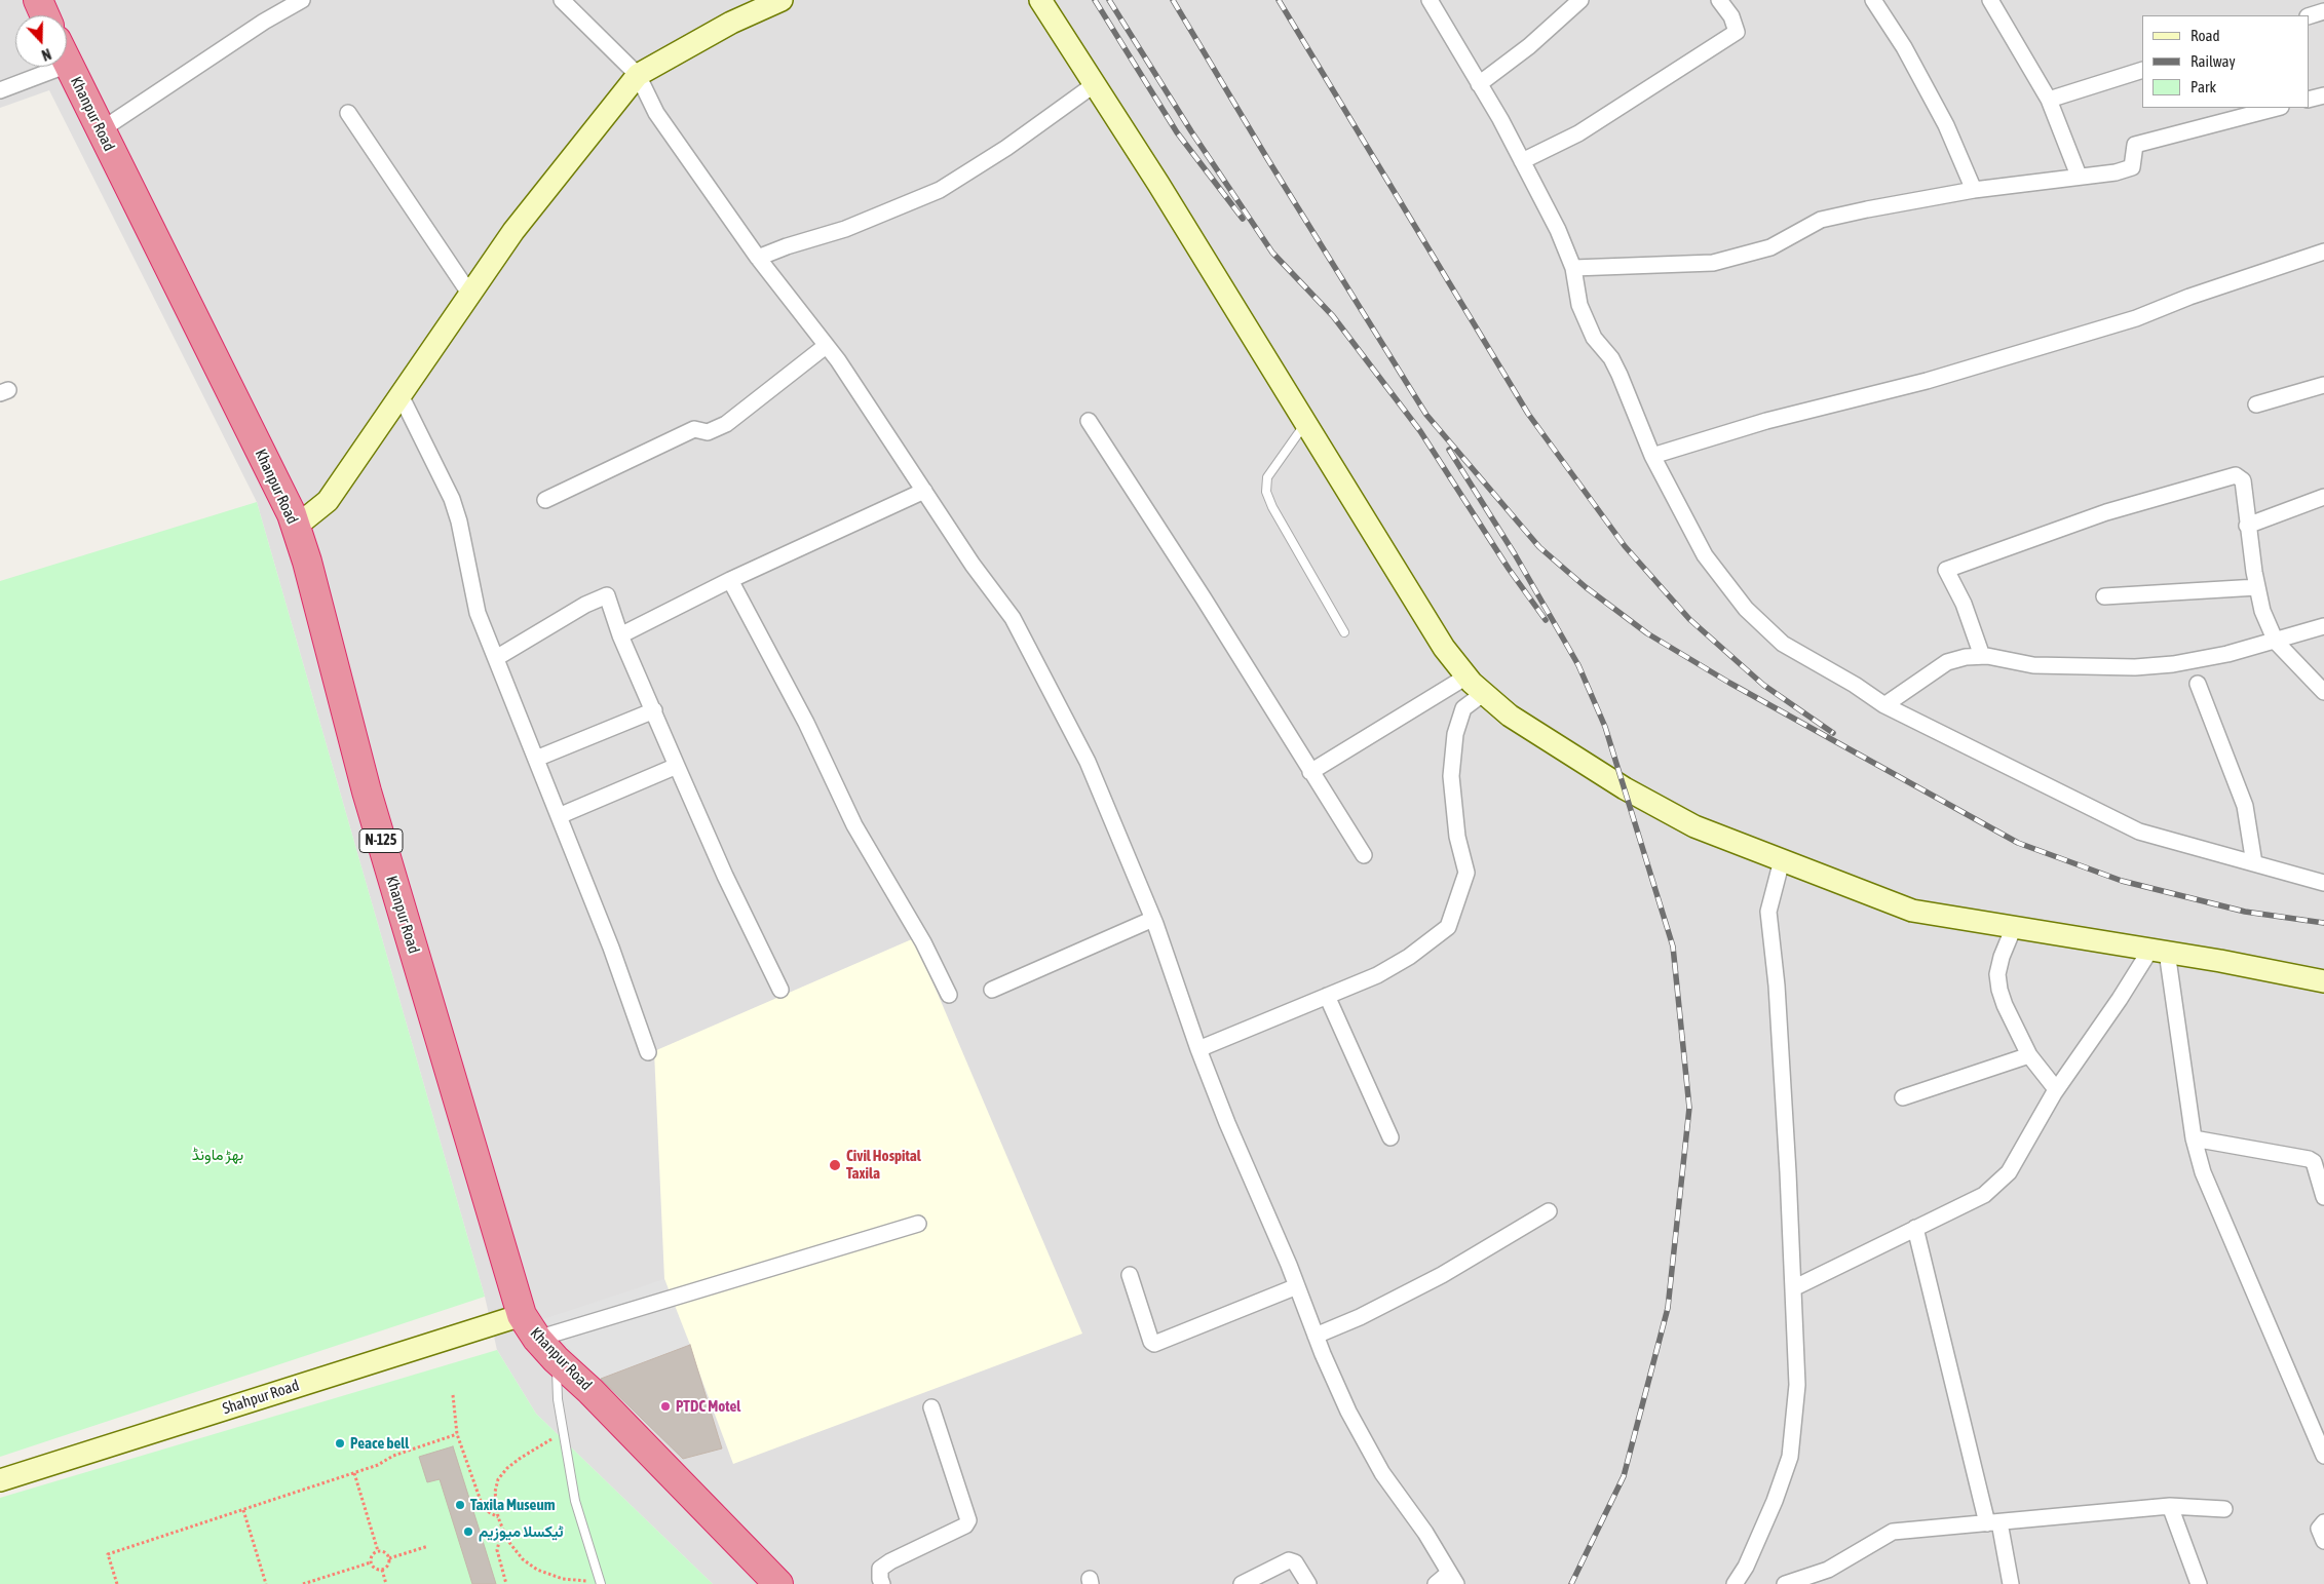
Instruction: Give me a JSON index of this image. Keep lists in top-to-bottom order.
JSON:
{
  "streets": {
    "highway": ["Khanpur Road", "N-125"],
    "street": ["Shahpur Road"]
  },
  "crossings": [
    ["Khanpur Road", "Shahpur Road"]
  ],
  "parks": ["بھڑ ماونڈ"],
  "places": [
    "Civil Hospital Taxila",
    "PTDC Motel",
    "Peace bell",
    "Taxila Museum",
    "ٹیکسلا میوزیم"
  ],
  "legend": ["Road", "Railway", "Park"],
  "north": "bottom"
}
